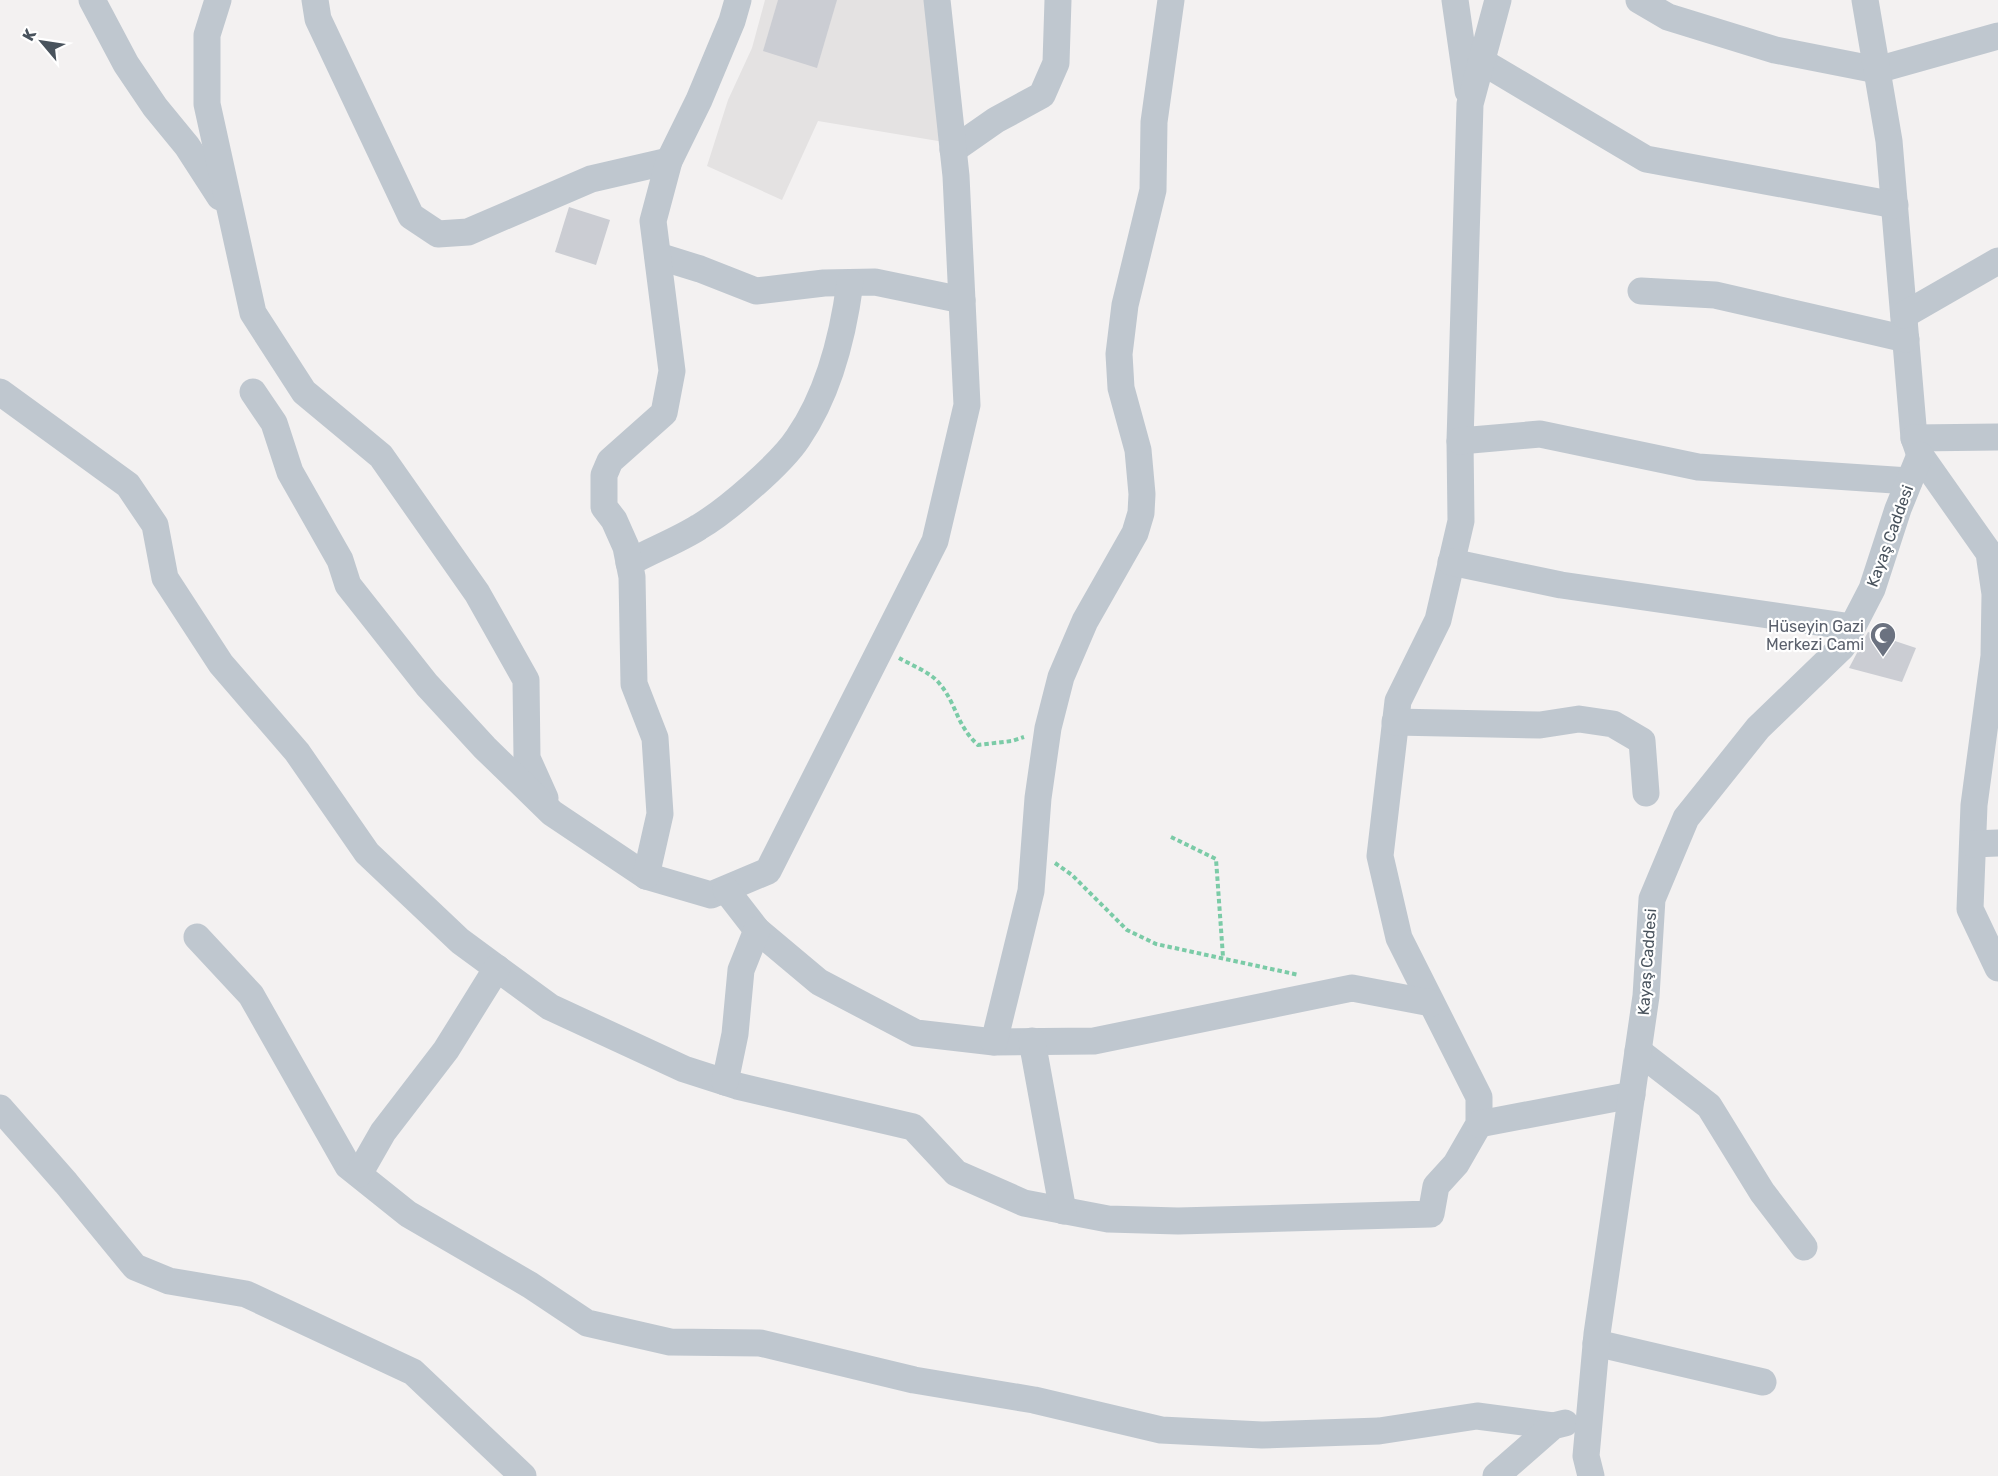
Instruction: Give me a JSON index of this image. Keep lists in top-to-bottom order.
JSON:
{
  "streets": {
    "street": ["Kayaş Caddesi"]
  },
  "places": {
    "mosque": ["Hüseyin Gazi Merkezi Cami"]
  },
  "north": "top left"
}
